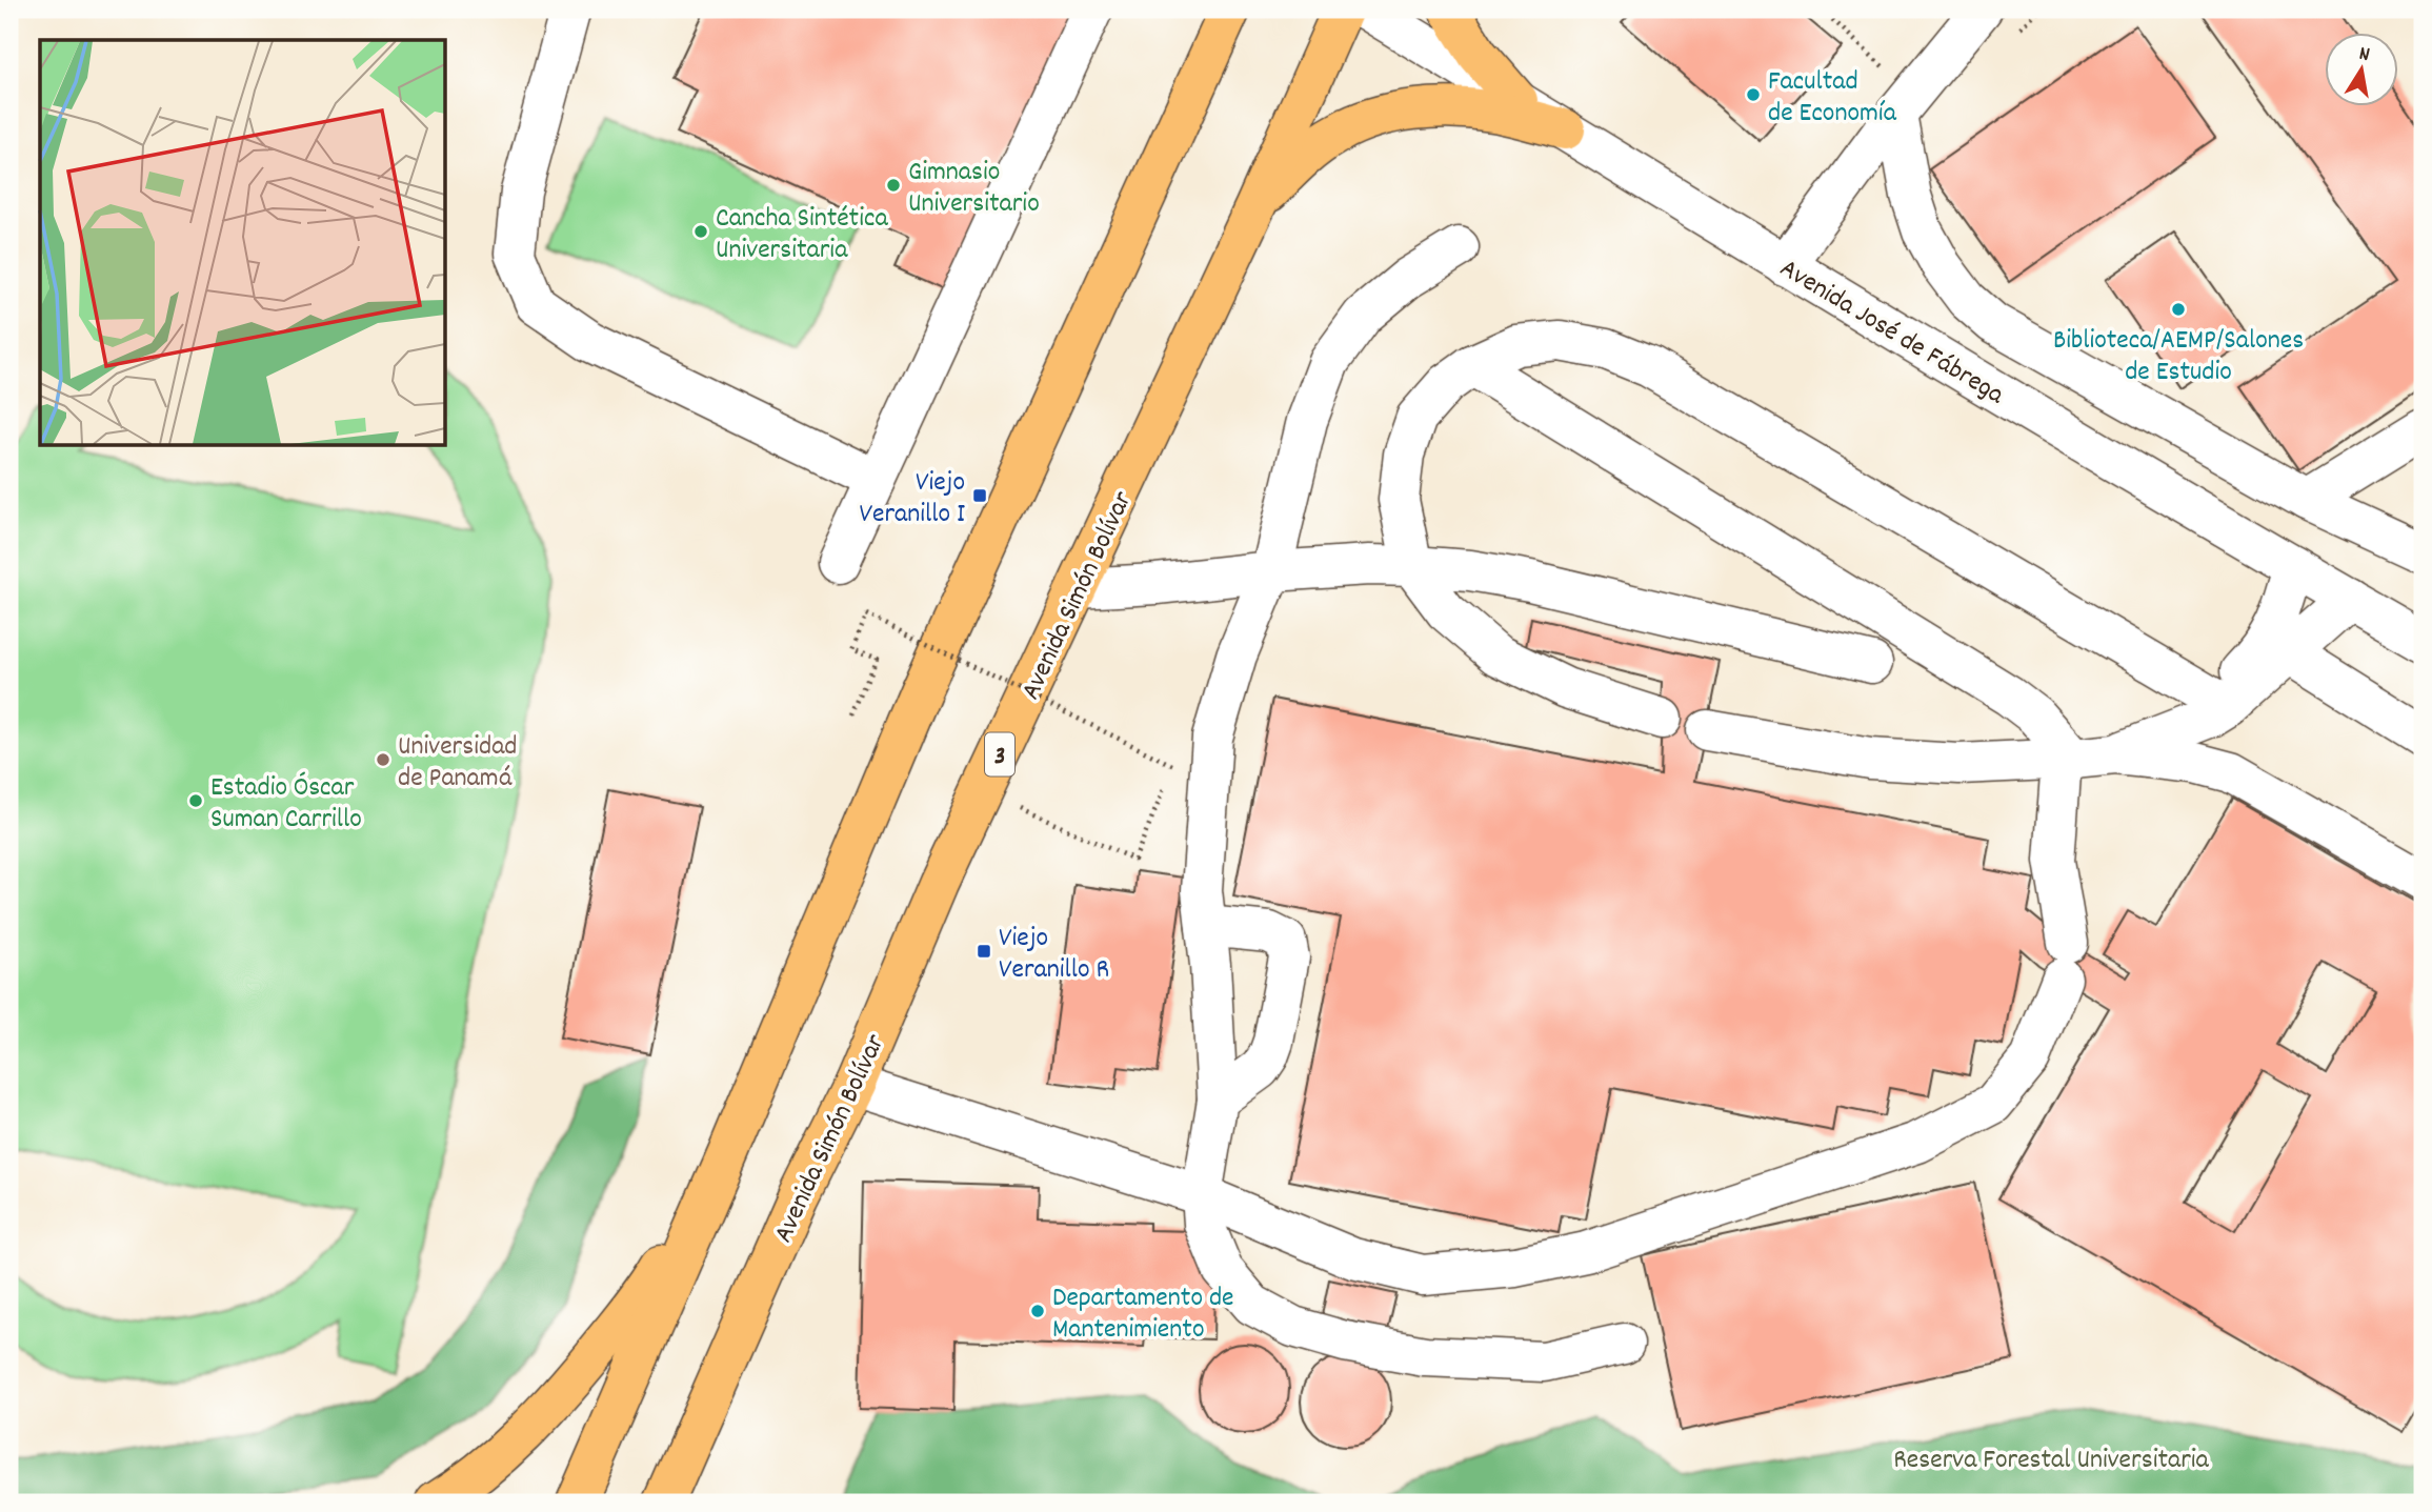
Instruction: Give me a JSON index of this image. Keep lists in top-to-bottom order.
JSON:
{
  "streets": {
    "main road": ["Avenida Simón Bolívar", "3"],
    "street": ["Avenida José de Fábrega"]
  },
  "parks": ["Reserva Forestal Universitaria"],
  "places": {
    "other": [
      "Facultad de Economía",
      "Gimnasio Universitario",
      "Cancha Sintética Universitaria",
      "Biblioteca/AEMP/Salones de Estudio",
      "Universidad de Panamá",
      "Estadio Óscar Suman Carrillo",
      "Departamento de Mantenimiento"
    ],
    "transit": ["Viejo Veranillo I", "Viejo Veranillo R"]
  },
  "north": "top"
}
